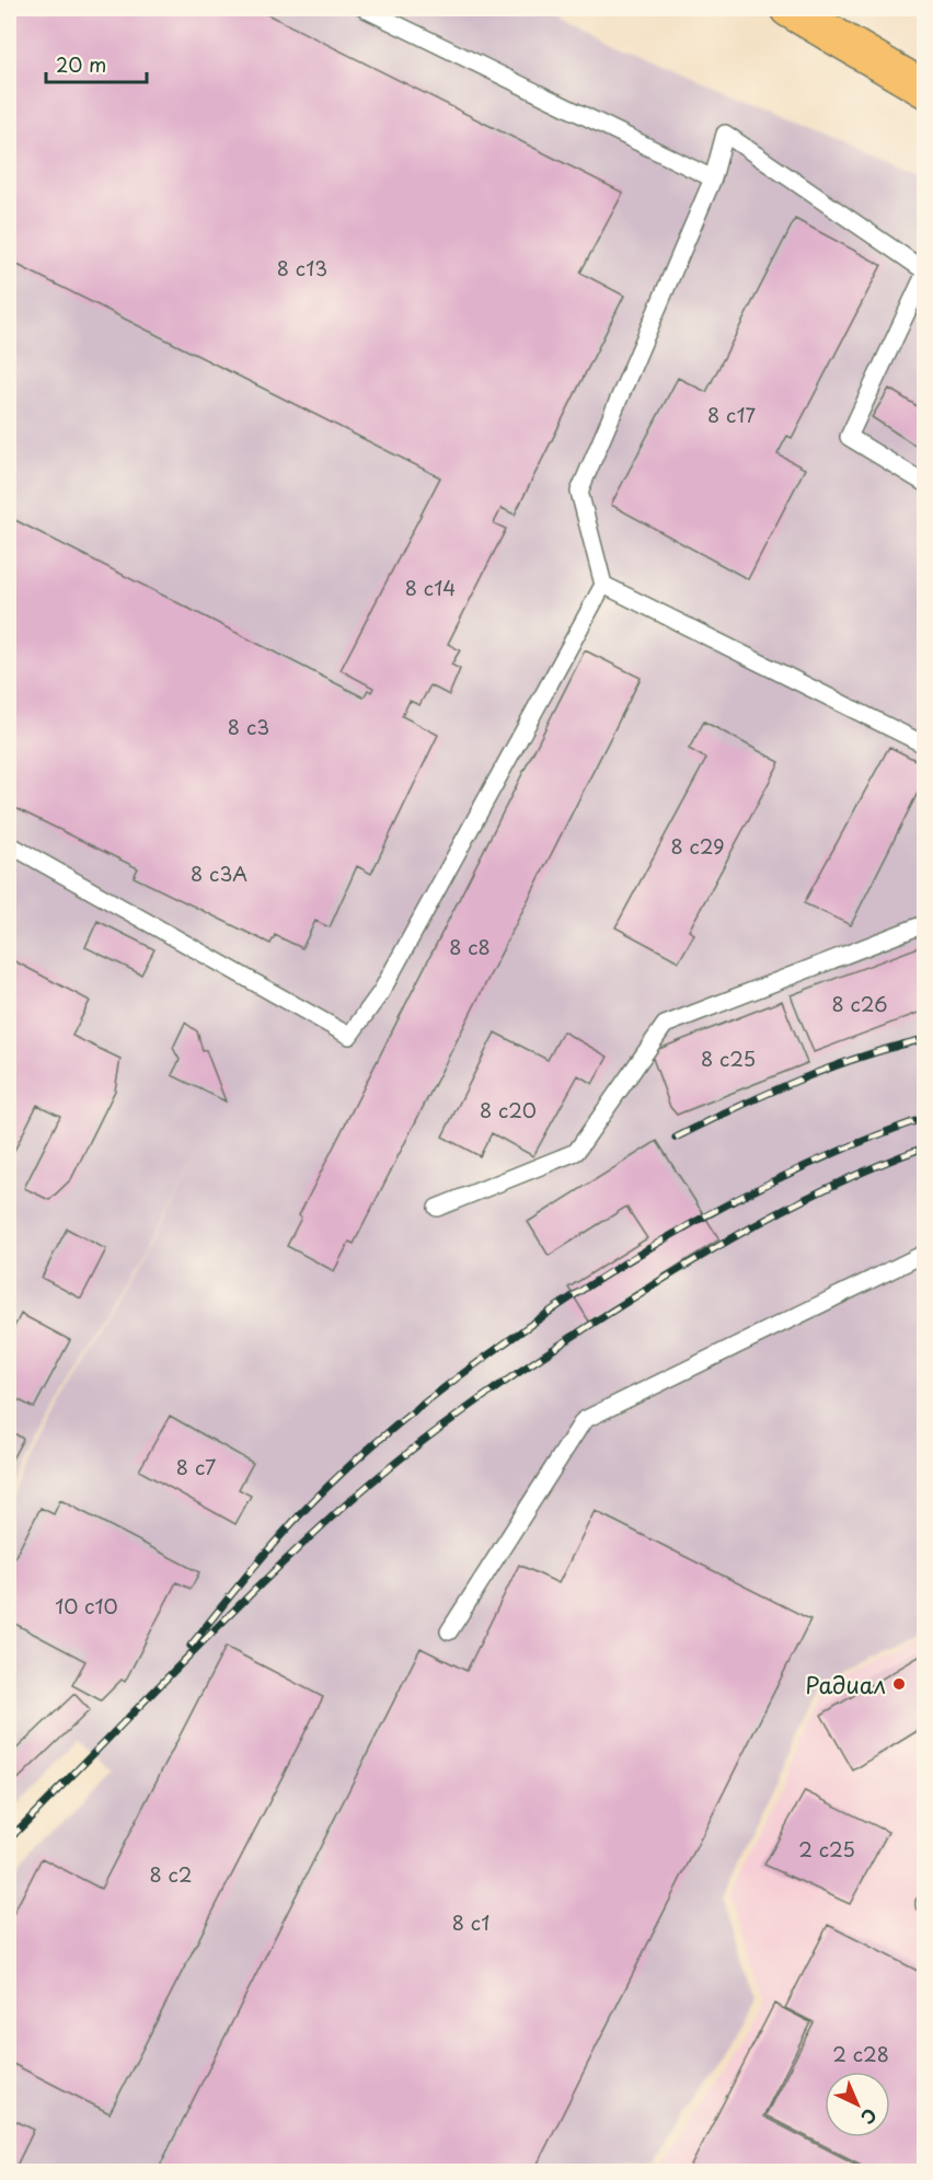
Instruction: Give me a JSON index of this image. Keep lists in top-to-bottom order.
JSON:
{
  "places": ["Радиал"],
  "house_numbers": [
    "8 с13",
    "8 с17",
    "8 с14",
    "8 с3",
    "8 с29",
    "8 с3А",
    "8 с8",
    "8 с26",
    "8 с25",
    "8 с20",
    "8 с7",
    "10 с10",
    "2 с25",
    "8 с2",
    "8 с1",
    "2 с28"
  ],
  "scale_bar": "20 m",
  "north": "bottom right"
}
